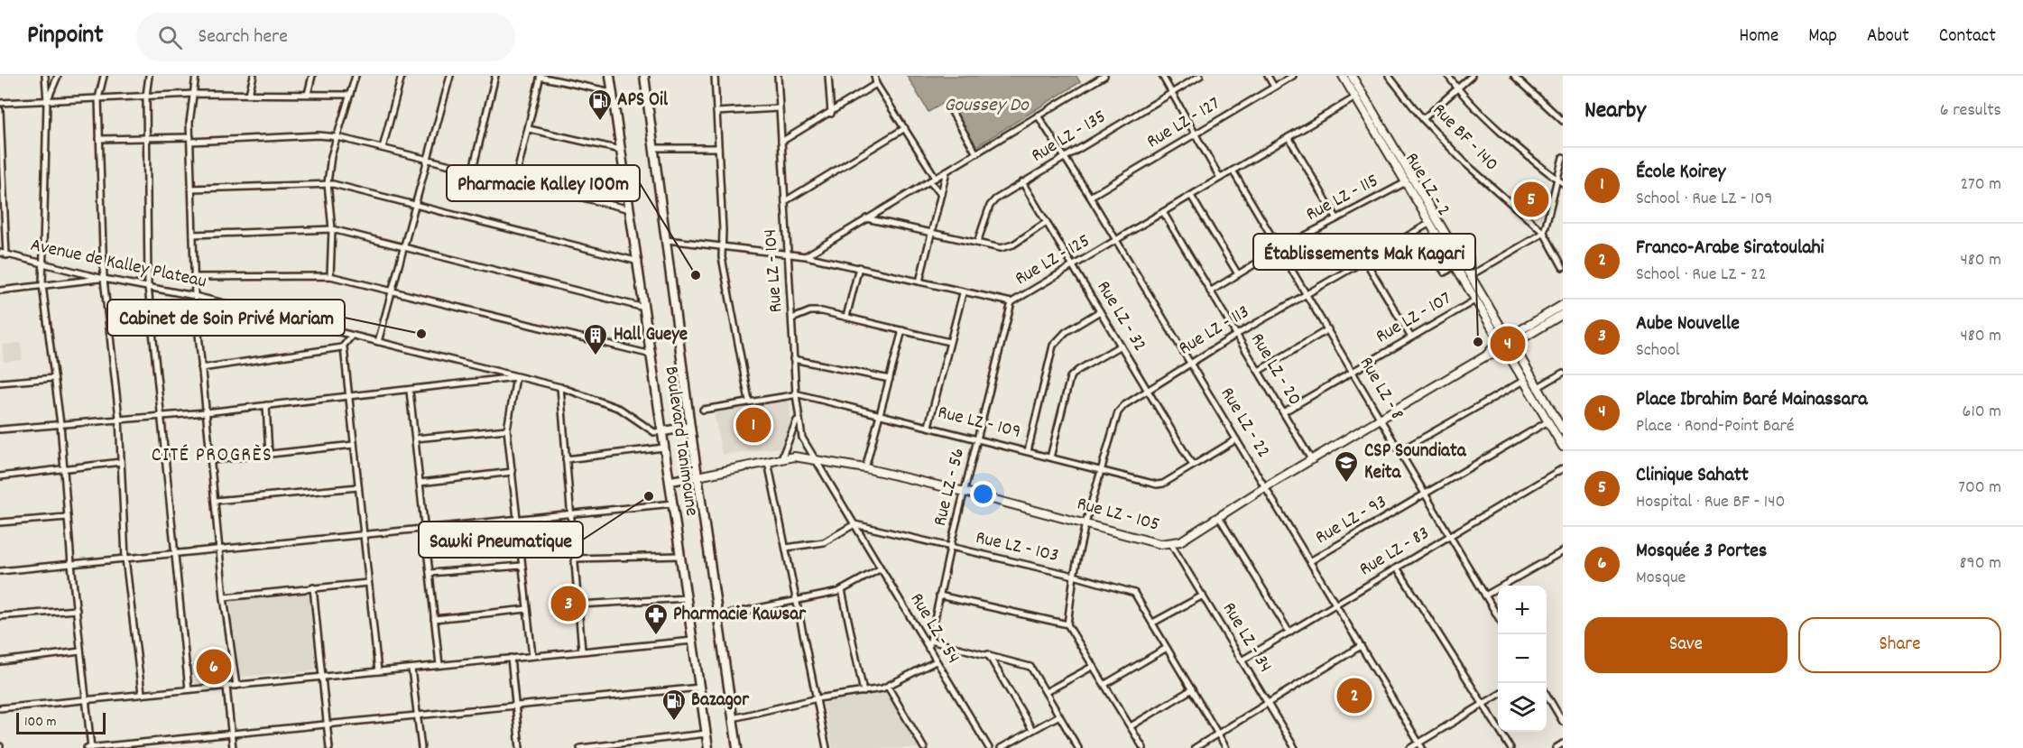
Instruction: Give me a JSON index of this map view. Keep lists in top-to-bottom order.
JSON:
{
  "streets": {
    "main road": ["Rue LZ - 2", "Boulevard Tanimoune", "Rue LZ - 105"],
    "street": [
      "Rue LZ - 127",
      "Rue LZ - 135",
      "Rue BF - 140",
      "Rue LZ - 115",
      "Rue LZ - 125",
      "Avenue de Kalley Plateau",
      "Rue LZ - 104",
      "Rue LZ - 32",
      "Rue LZ - 107",
      "Rue LZ - 113",
      "Rue LZ - 20",
      "Rue LZ - 8",
      "Rue LZ - 109",
      "Rue LZ - 22",
      "Rue LZ - 56",
      "Rue LZ - 93",
      "Rue LZ - 103",
      "Rue LZ - 83",
      "Rue LZ - 54",
      "Rue LZ - 34"
    ]
  },
  "crossings": [
    ["Rue LZ - 127", "Rue LZ - 22"],
    ["Rue LZ - 135", "Rue LZ - 32"],
    ["Rue LZ - 135", "Rue LZ - 22"],
    ["Rue LZ - 2", "Rue LZ - 115"],
    ["Rue LZ - 2", "Rue LZ - 125"],
    ["Rue LZ - 2", "Rue LZ - 107"],
    ["Rue LZ - 2", "Rue LZ - 113"],
    ["Rue LZ - 2", "Rue LZ - 105"],
    ["Rue LZ - 2", "Rue LZ - 93"],
    ["Rue LZ - 115", "Rue LZ - 20"],
    ["Rue LZ - 115", "Rue LZ - 8"],
    ["Rue LZ - 125", "Rue LZ - 104"],
    ["Rue LZ - 125", "Rue LZ - 32"],
    ["Rue LZ - 125", "Rue LZ - 20"],
    ["Rue LZ - 125", "Rue LZ - 8"],
    ["Rue LZ - 125", "Rue LZ - 22"],
    ["Rue LZ - 125", "Boulevard Tanimoune"],
    ["Rue LZ - 125", "Rue LZ - 56"],
    ["Avenue de Kalley Plateau", "Boulevard Tanimoune"],
    ["Rue LZ - 104", "Rue LZ - 109"],
    ["Rue LZ - 104", "Rue LZ - 105"],
    ["Rue LZ - 104", "Rue LZ - 103"],
    ["Rue LZ - 104", "Rue LZ - 54"],
    ["Rue LZ - 32", "Rue LZ - 113"],
    ["Rue LZ - 32", "Rue LZ - 109"],
    ["Rue LZ - 107", "Rue LZ - 20"],
    ["Rue LZ - 107", "Rue LZ - 8"],
    ["Rue LZ - 113", "Rue LZ - 20"],
    ["Rue LZ - 113", "Rue LZ - 8"],
    ["Rue LZ - 113", "Rue LZ - 109"],
    ["Rue LZ - 113", "Rue LZ - 22"],
    ["Rue LZ - 113", "Rue LZ - 105"],
    ["Rue LZ - 113", "Rue LZ - 103"],
    ["Rue LZ - 20", "Rue LZ - 105"],
    ["Rue LZ - 8", "Rue LZ - 105"],
    ["Rue LZ - 8", "Rue LZ - 93"],
    ["Rue LZ - 8", "Rue LZ - 83"],
    ["Rue LZ - 109", "Rue LZ - 22"],
    ["Rue LZ - 109", "Rue LZ - 56"],
    ["Rue LZ - 22", "Rue LZ - 105"],
    ["Rue LZ - 22", "Rue LZ - 93"],
    ["Rue LZ - 22", "Rue LZ - 83"],
    ["Boulevard Tanimoune", "Rue LZ - 105"],
    ["Rue LZ - 56", "Rue LZ - 105"],
    ["Rue LZ - 56", "Rue LZ - 103"],
    ["Rue LZ - 56", "Rue LZ - 54"],
    ["Rue LZ - 105", "Rue LZ - 34"],
    ["Rue LZ - 103", "Rue LZ - 54"],
    ["Rue LZ - 83", "Rue LZ - 34"]
  ],
  "districts": ["CITÉ PROGRÈS"],
  "water": ["Goussey Do"],
  "places": {
    "fuel station": ["APS Oil", "Bazagor"],
    "other": [
      "Pharmacie Kalley 100m",
      "Cabinet de Soin Privé Mariam",
      "Établissements Mak Kagari",
      "Sawki Pneumatique"
    ],
    "building": ["Hall Gueye"],
    "school or university": ["CSP Soundiata Keita"],
    "pharmacy": ["Pharmacie Kawsar"]
  },
  "scale_bar": "100 m",
  "page": {
    "header": "Pinpoint",
    "search": "Search here",
    "nav": [
      "Home",
      "Map",
      "About",
      "Contact"
    ],
    "heading": ["Nearby", "6 results"],
    "list": [
      {
        "mark": "1",
        "name": "École Koirey",
        "note": "School · Rue LZ - 109",
        "value": "270 m"
      },
      {
        "mark": "2",
        "name": "Franco-Arabe Siratoulahi",
        "note": "School · Rue LZ - 22",
        "value": "480 m"
      },
      {
        "mark": "3",
        "name": "Aube Nouvelle",
        "note": "School",
        "value": "480 m"
      },
      {
        "mark": "4",
        "name": "Place Ibrahim Baré Mainassara",
        "note": "Place · Rond-Point Baré",
        "value": "610 m"
      },
      {
        "mark": "5",
        "name": "Clinique Sahatt",
        "note": "Hospital · Rue BF - 140",
        "value": "700 m"
      },
      {
        "mark": "6",
        "name": "Mosquée 3 Portes",
        "note": "Mosque",
        "value": "890 m"
      }
    ],
    "pins": [
      "5",
      "4",
      "1",
      "3",
      "6",
      "2"
    ],
    "map_buttons": ["+", "−"],
    "buttons": ["Save", "Share"],
    "scale": "100 m"
  }
}
